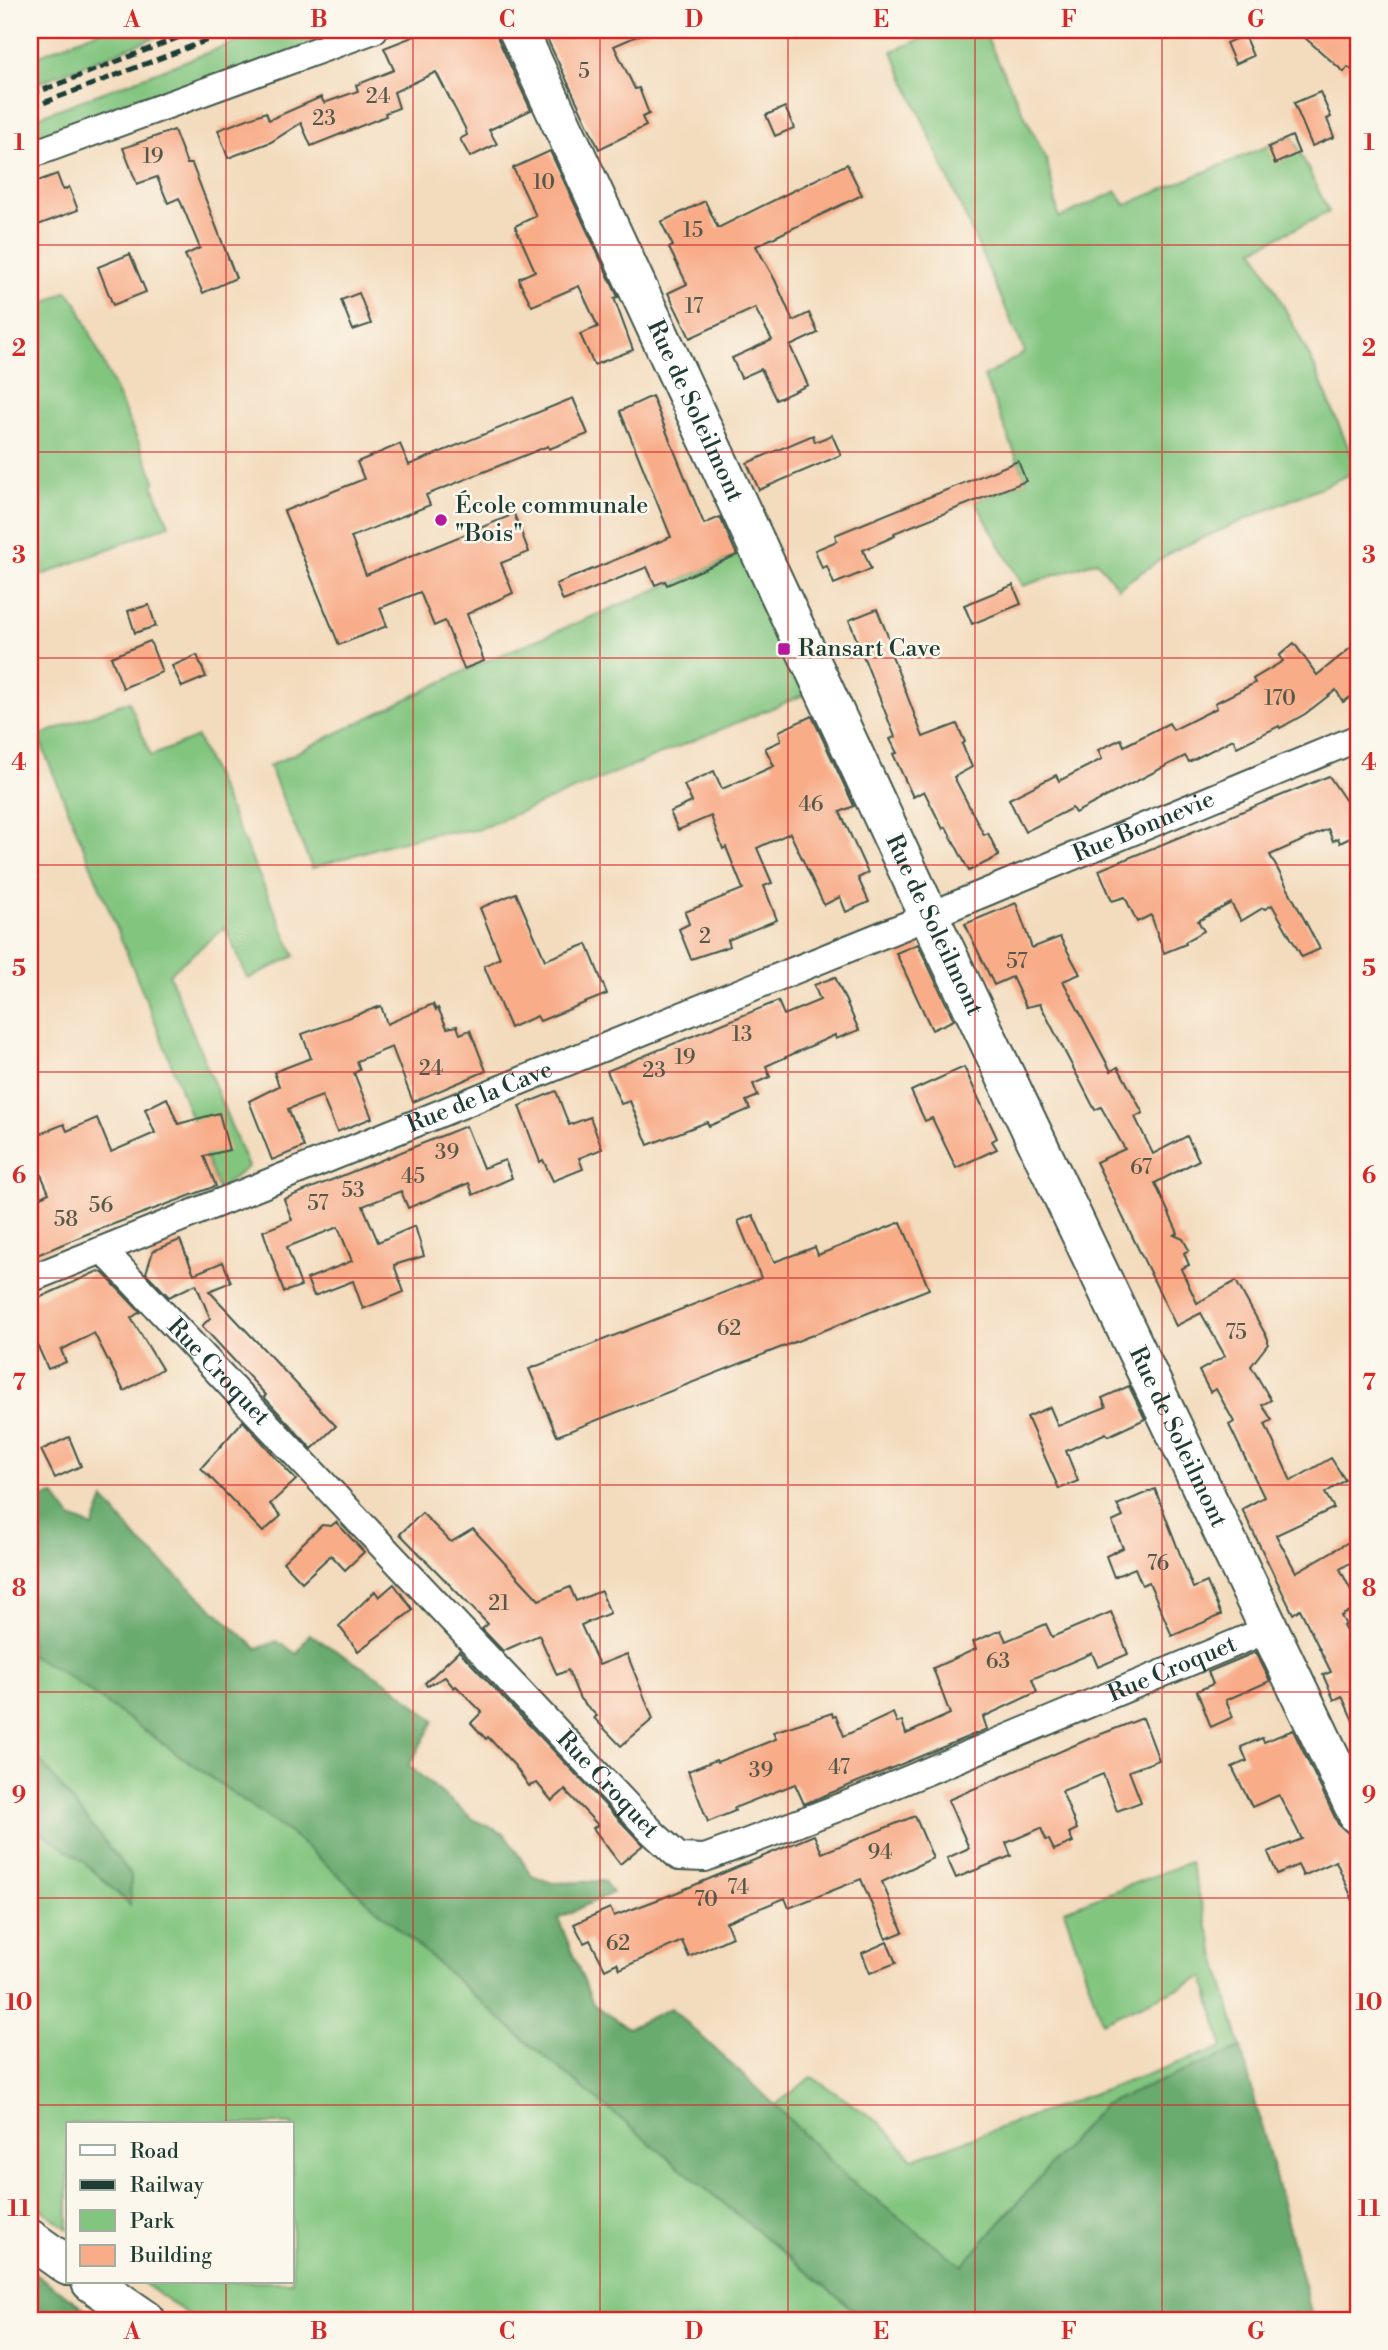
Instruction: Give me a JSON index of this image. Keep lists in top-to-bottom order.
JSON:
{
  "streets": {
    "street": [
      "Rue de Soleilmont",
      "Rue Bonnevie",
      "Rue de la Cave",
      "Rue Croquet"
    ]
  },
  "crossings": [
    ["Rue de Soleilmont", "Rue Bonnevie"],
    ["Rue de Soleilmont", "Rue de la Cave"],
    ["Rue de Soleilmont", "Rue Croquet"],
    ["Rue Bonnevie", "Rue de la Cave"],
    ["Rue de la Cave", "Rue Croquet"]
  ],
  "places": {
    "other": ["École communale \"Bois\""],
    "transit": ["Ransart Cave"]
  },
  "house_numbers": [
    "5",
    "24",
    "23",
    "19",
    "10",
    "15",
    "17",
    "170",
    "46",
    "2",
    "57",
    "13",
    "19",
    "24",
    "23",
    "39",
    "67",
    "45",
    "53",
    "57",
    "56",
    "58",
    "62",
    "75",
    "76",
    "21",
    "63",
    "47",
    "39",
    "94",
    "74",
    "70",
    "62"
  ],
  "legend": [
    "Road",
    "Railway",
    "Park",
    "Building"
  ],
  "grid": {
    "columns": [
      "A",
      "B",
      "C",
      "D",
      "E",
      "F",
      "G"
    ],
    "rows": [
      "1",
      "2",
      "3",
      "4",
      "5",
      "6",
      "7",
      "8",
      "9",
      "10",
      "11"
    ]
  }
}
